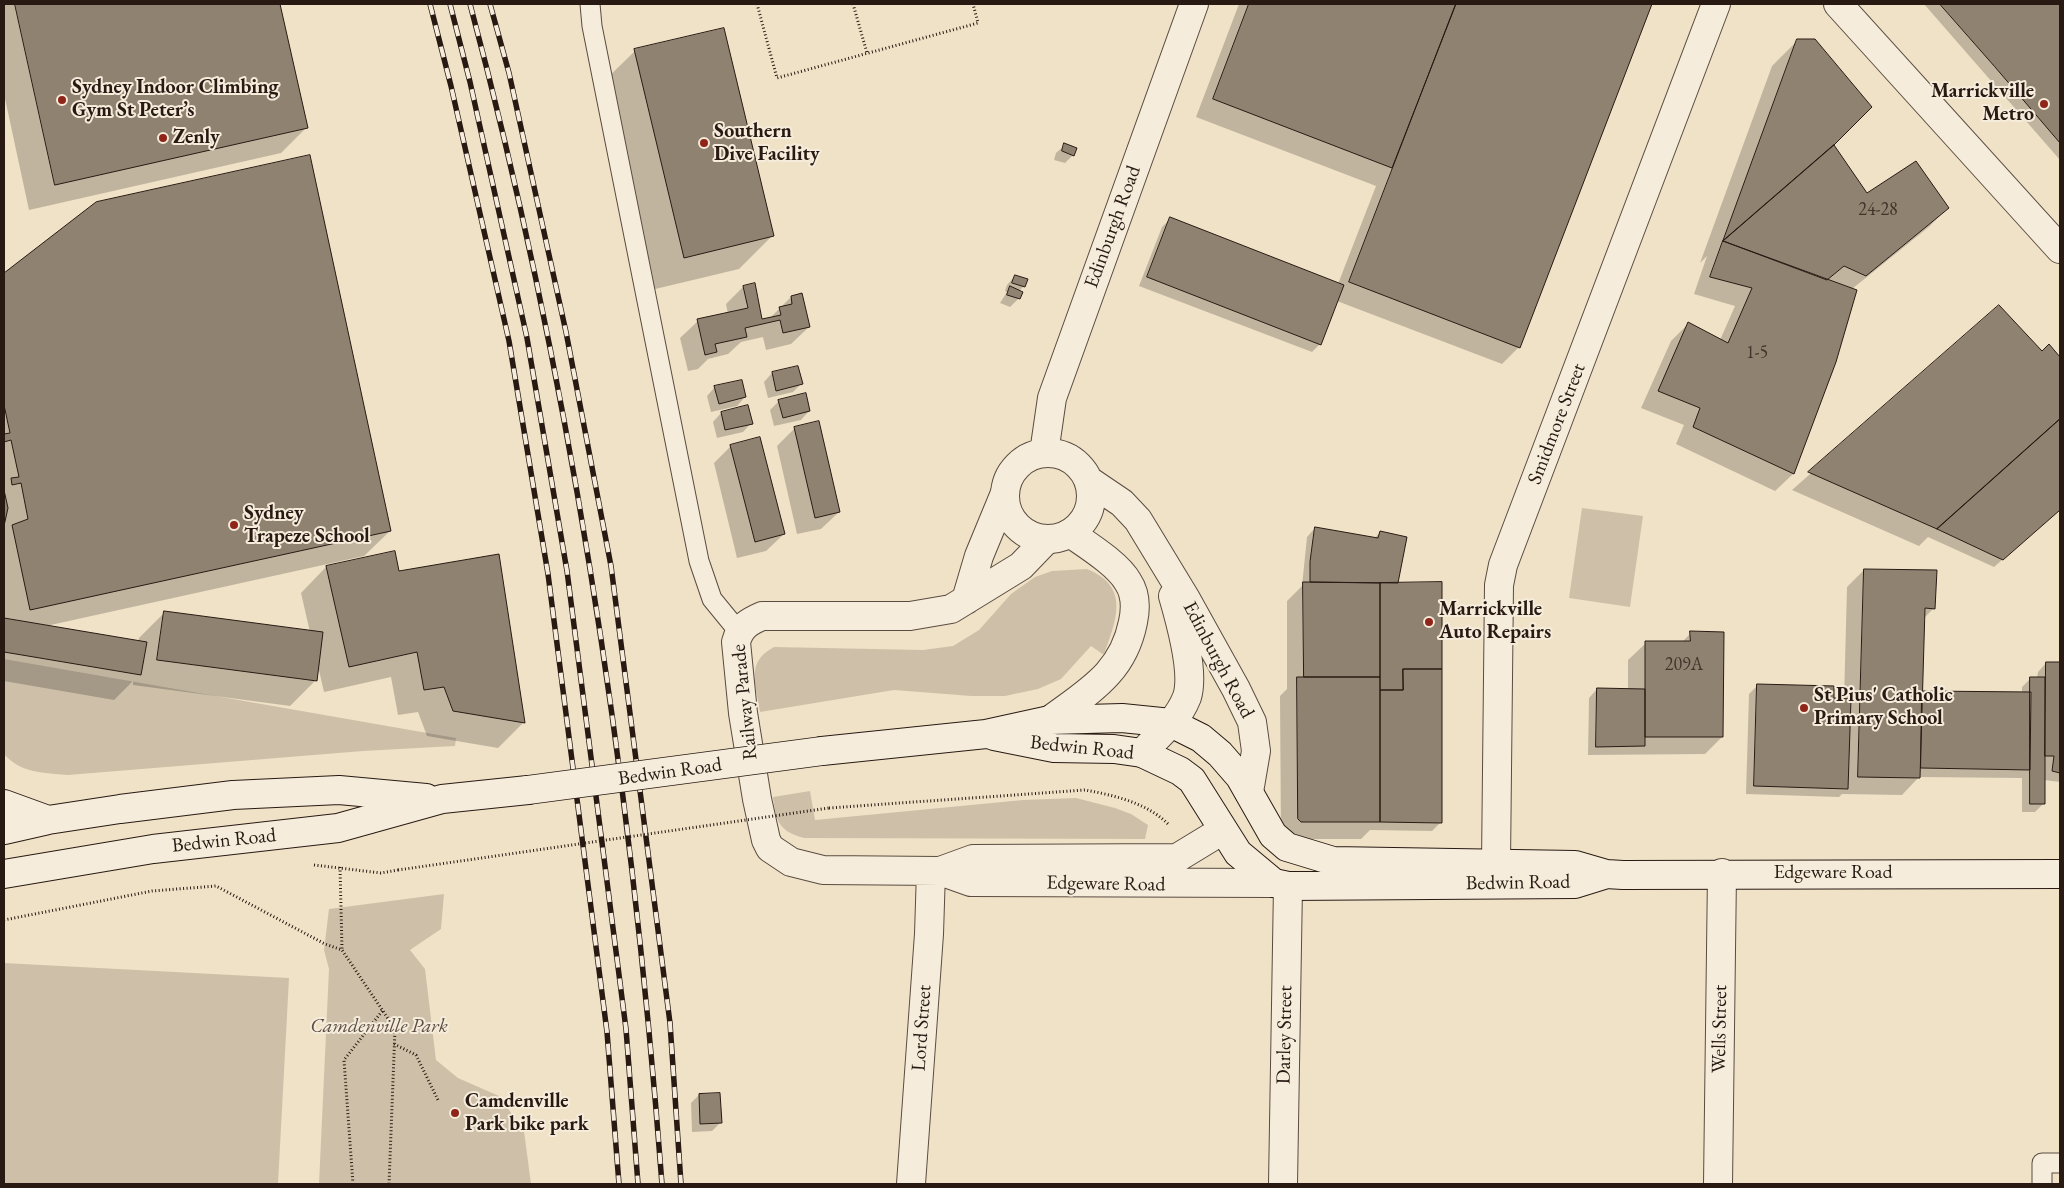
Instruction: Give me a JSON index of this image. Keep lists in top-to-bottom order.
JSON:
{
  "streets": {
    "street": [
      "Edinburgh Road",
      "Smidmore Street",
      "Railway Parade",
      "Bedwin Road",
      "Edgeware Road",
      "Lord Street",
      "Wells Street",
      "Darley Street"
    ]
  },
  "crossings": [
    ["Edinburgh Road", "Railway Parade"],
    ["Edinburgh Road", "Bedwin Road"],
    ["Smidmore Street", "Bedwin Road"],
    ["Railway Parade", "Edgeware Road"],
    ["Bedwin Road", "Edgeware Road"],
    ["Bedwin Road", "Darley Street"],
    ["Edgeware Road", "Lord Street"],
    ["Edgeware Road", "Wells Street"],
    ["Edgeware Road", "Darley Street"]
  ],
  "parks": ["Camdenville Park"],
  "places": [
    "Sydney Indoor Climbing Gym St Peter’s",
    "Marrickville Metro",
    "Zenly",
    "Southern Dive Facility",
    "Sydney Trapeze School",
    "Marrickville Auto Repairs",
    "St Pius' Catholic Primary School",
    "Camdenville Park bike park"
  ],
  "house_numbers": ["24-28", "1-5", "209A"]
}
